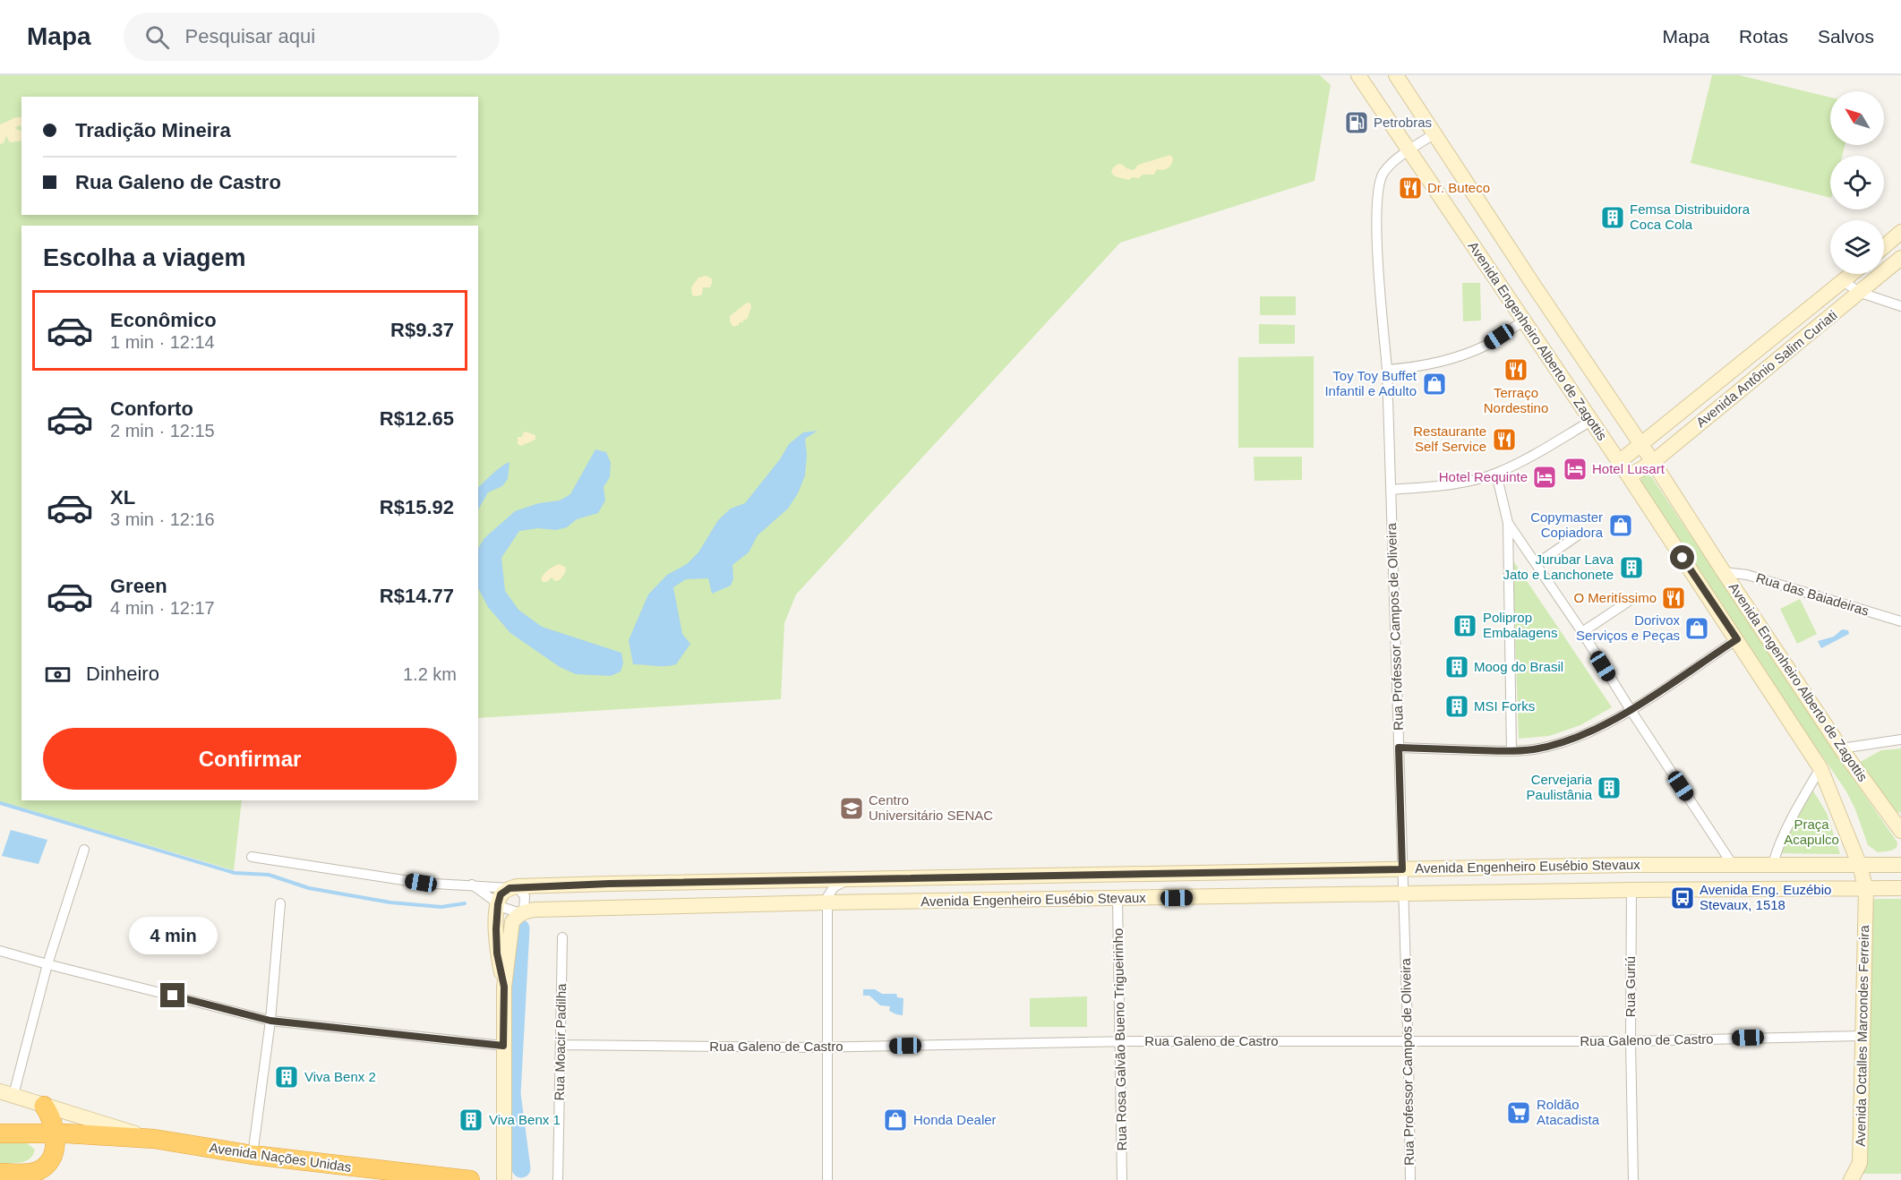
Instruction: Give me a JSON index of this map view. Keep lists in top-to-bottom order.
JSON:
{
  "streets": {
    "highway": ["Avenida Nações Unidas"],
    "main road": [
      "Avenida Engenheiro Alberto de Zagottis",
      "Avenida Antônio Salim Curiati",
      "Avenida Engenheiro Eusébio Stevaux",
      "Avenida Octalles Marcondes Ferreira"
    ],
    "street": [
      "Rua das Baiadeiras",
      "Rua Professor Campos de Oliveira",
      "Rua Guriú",
      "Rua Rosa Galvão Bueno Trigueirinho",
      "Rua Galeno de Castro",
      "Rua Moacir Padilha"
    ]
  },
  "crossings": [
    ["Avenida Engenheiro Alberto de Zagottis", "Avenida Antônio Salim Curiati"],
    ["Avenida Engenheiro Alberto de Zagottis", "Rua das Baiadeiras"],
    ["Avenida Engenheiro Alberto de Zagottis", "Rua Professor Campos de Oliveira"],
    ["Avenida Engenheiro Alberto de Zagottis", "Avenida Engenheiro Eusébio Stevaux"],
    ["Avenida Engenheiro Alberto de Zagottis", "Avenida Octalles Marcondes Ferreira"],
    ["Rua Professor Campos de Oliveira", "Avenida Engenheiro Eusébio Stevaux"],
    ["Rua Professor Campos de Oliveira", "Rua Galeno de Castro"],
    ["Avenida Engenheiro Eusébio Stevaux", "Rua Guriú"],
    ["Avenida Engenheiro Eusébio Stevaux", "Avenida Octalles Marcondes Ferreira"],
    ["Avenida Engenheiro Eusébio Stevaux", "Rua Rosa Galvão Bueno Trigueirinho"],
    ["Rua Guriú", "Rua Galeno de Castro"],
    ["Avenida Octalles Marcondes Ferreira", "Rua Galeno de Castro"],
    ["Rua Rosa Galvão Bueno Trigueirinho", "Rua Galeno de Castro"],
    ["Rua Galeno de Castro", "Rua Moacir Padilha"]
  ],
  "parks": ["Praça Acapulco"],
  "places": {
    "fuel station": ["Petrobras"],
    "restaurant": [
      "Dr. Buteco",
      "Terraço Nordestino",
      "Restaurante Self Service",
      "O Meritíssimo"
    ],
    "building": [
      "Femsa Distribuidora Coca Cola",
      "Jurubar Lava Jato e Lanchonete",
      "Poliprop Embalagens",
      "Moog do Brasil",
      "MSI Forks",
      "Cervejaria Paulistânia",
      "Viva Benx 2",
      "Viva Benx 1"
    ],
    "shop": [
      "Toy Toy Buffet Infantil e Adulto",
      "Copymaster Copiadora",
      "Dorivox Serviços e Peças",
      "Honda Dealer"
    ],
    "hotel": ["Hotel Lusart", "Hotel Requinte"],
    "school or university": ["Centro Universitário SENAC"],
    "bus stop": ["Avenida Eng. Euzébio Stevaux, 1518"],
    "supermarket": ["Roldão Atacadista"]
  },
  "north": "top left",
  "page": {
    "header": "Mapa",
    "search": "Pesquisar aqui",
    "nav": ["Mapa", "Rotas", "Salvos"],
    "banner": ["Tradição Mineira", "Rua Galeno de Castro"],
    "heading": "Escolha a viagem",
    "list": [
      {
        "name": "Econômico",
        "note": "1 min · 12:14",
        "value": "R$9.37"
      },
      {
        "name": "Conforto",
        "note": "2 min · 12:15",
        "value": "R$12.65"
      },
      {
        "name": "XL",
        "note": "3 min · 12:16",
        "value": "R$15.92"
      },
      {
        "name": "Green",
        "note": "4 min · 12:17",
        "value": "R$14.77"
      }
    ],
    "pay": ["Dinheiro", "1.2 km"],
    "buttons": "Confirmar",
    "bubble": "4 min"
  }
}
